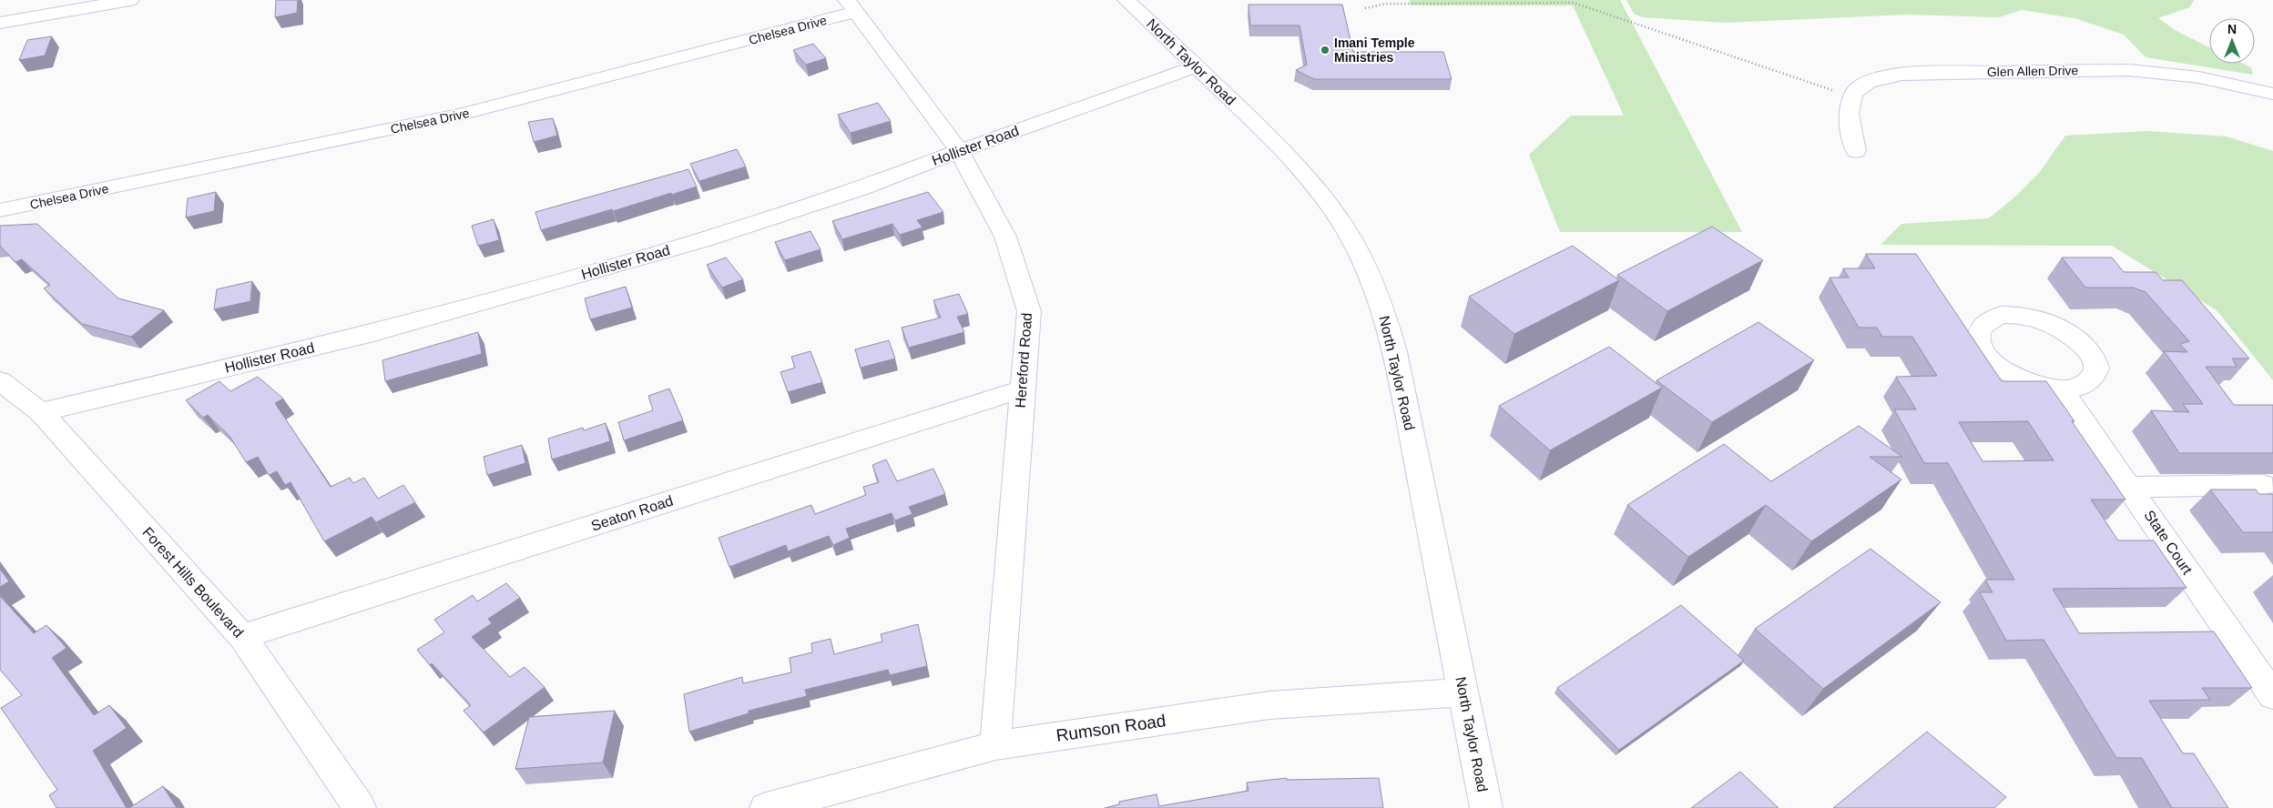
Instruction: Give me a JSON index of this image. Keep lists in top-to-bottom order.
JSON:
{
  "streets": {
    "street": [
      "Chelsea Drive",
      "North Taylor Road",
      "Glen Allen Drive",
      "Hollister Road",
      "Hereford Road",
      "Seaton Road",
      "State Court",
      "Forest Hills Boulevard",
      "Rumson Road"
    ]
  },
  "crossings": [
    ["Chelsea Drive", "Hereford Road"],
    ["North Taylor Road", "Hollister Road"],
    ["North Taylor Road", "Rumson Road"],
    ["Hollister Road", "Hereford Road"],
    ["Hollister Road", "Forest Hills Boulevard"],
    ["Hereford Road", "Seaton Road"],
    ["Hereford Road", "Rumson Road"],
    ["Seaton Road", "Forest Hills Boulevard"]
  ],
  "places": ["Imani Temple Ministries"],
  "north": "top"
}
